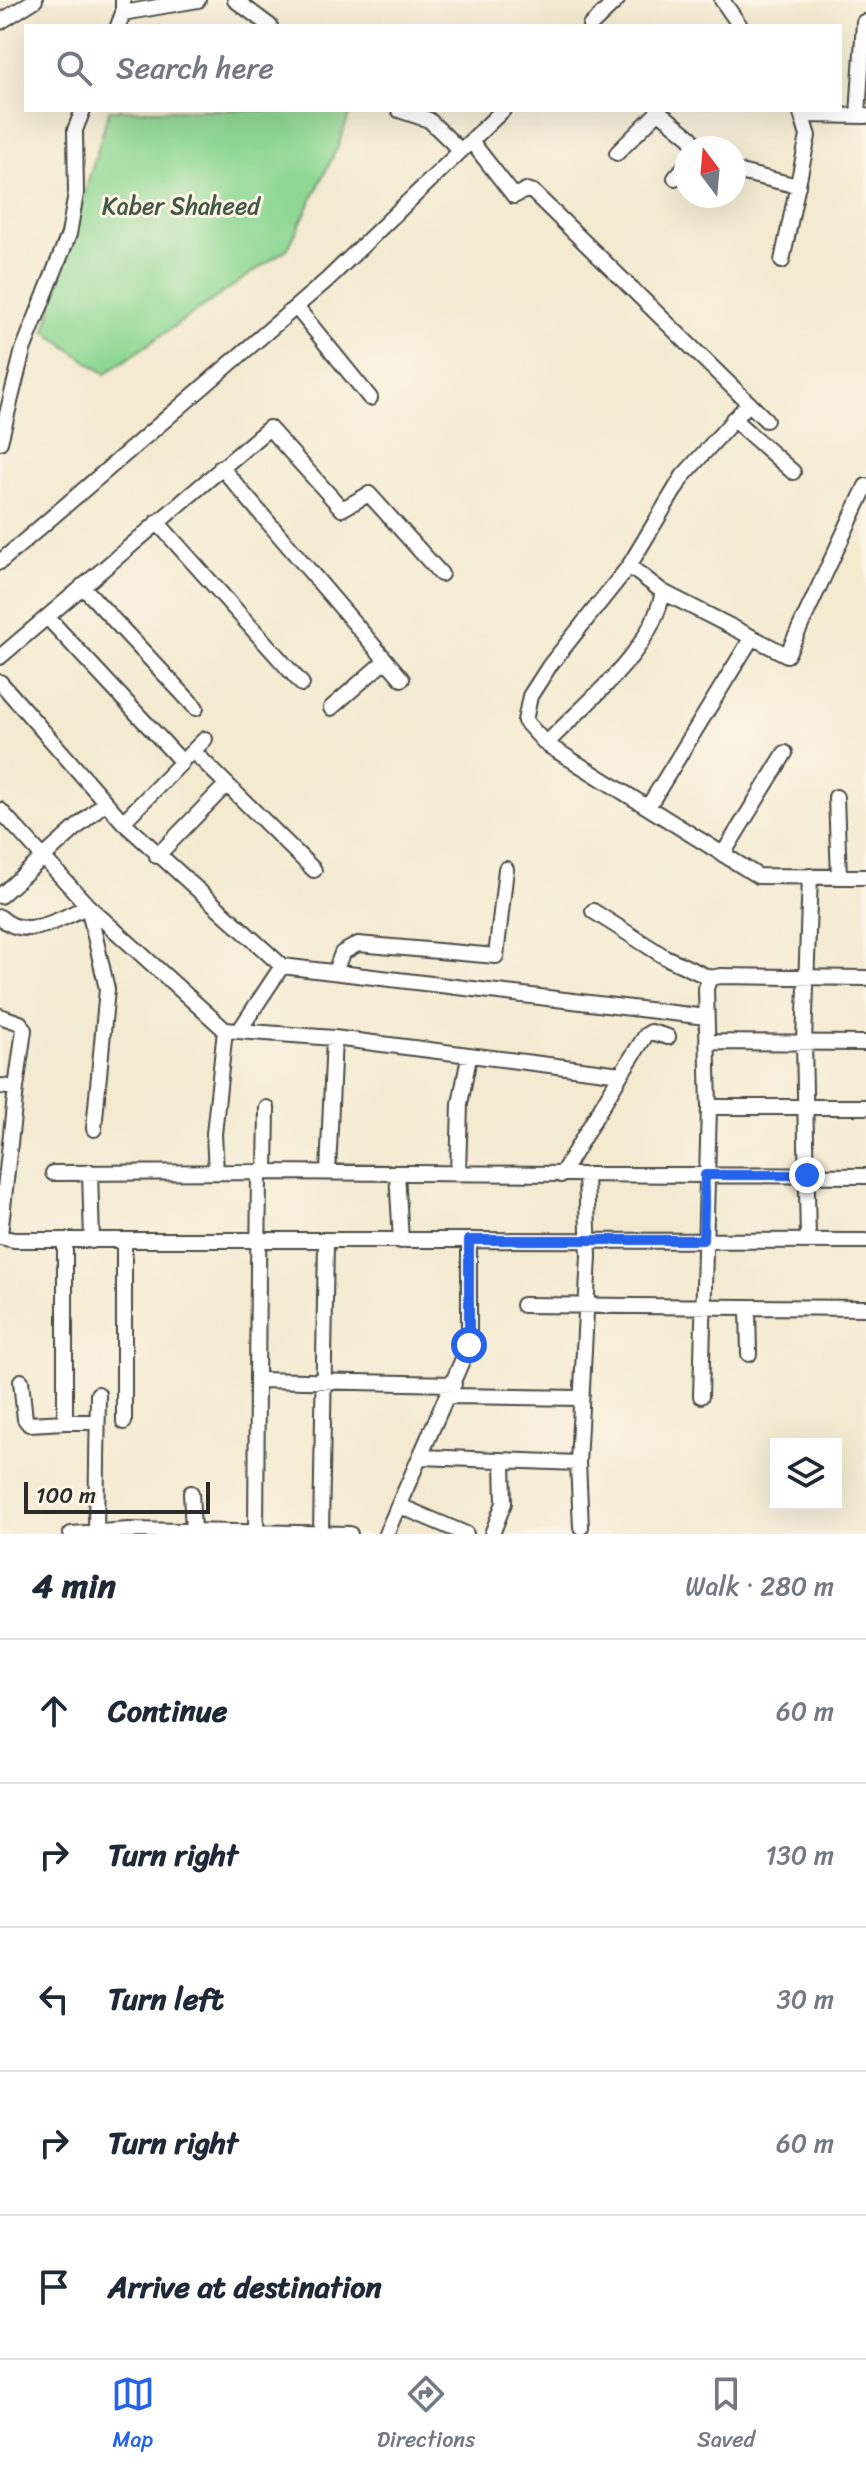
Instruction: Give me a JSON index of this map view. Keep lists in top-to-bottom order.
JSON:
{
  "parks": ["Kaber Shaheed"],
  "scale_bar": "100 m",
  "north": "top",
  "page": {
    "search": "Search here",
    "scale": "100 m",
    "heading": ["4 min", "Walk · 280 m"],
    "list": [
      ["Continue", "60 m"],
      ["Turn right", "130 m"],
      ["Turn left", "30 m"],
      ["Turn right", "60 m"],
      "Arrive at destination"
    ],
    "nav": ["Map", "Directions", "Saved"]
  }
}
